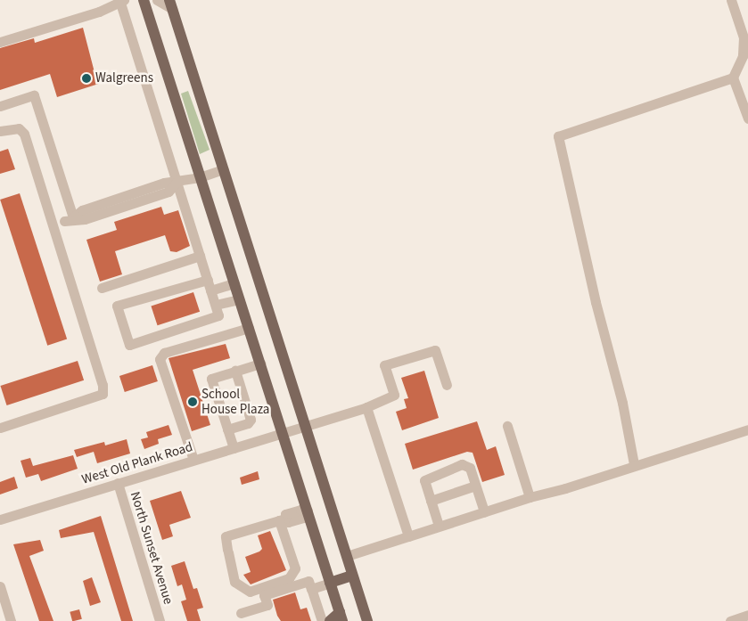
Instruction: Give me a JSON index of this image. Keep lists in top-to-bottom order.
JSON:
{
  "streets": {
    "street": ["West Old Plank Road", "North Sunset Avenue"]
  },
  "crossings": [
    ["West Old Plank Road", "North Sunset Avenue"]
  ],
  "places": ["Walgreens", "School House Plaza"]
}
